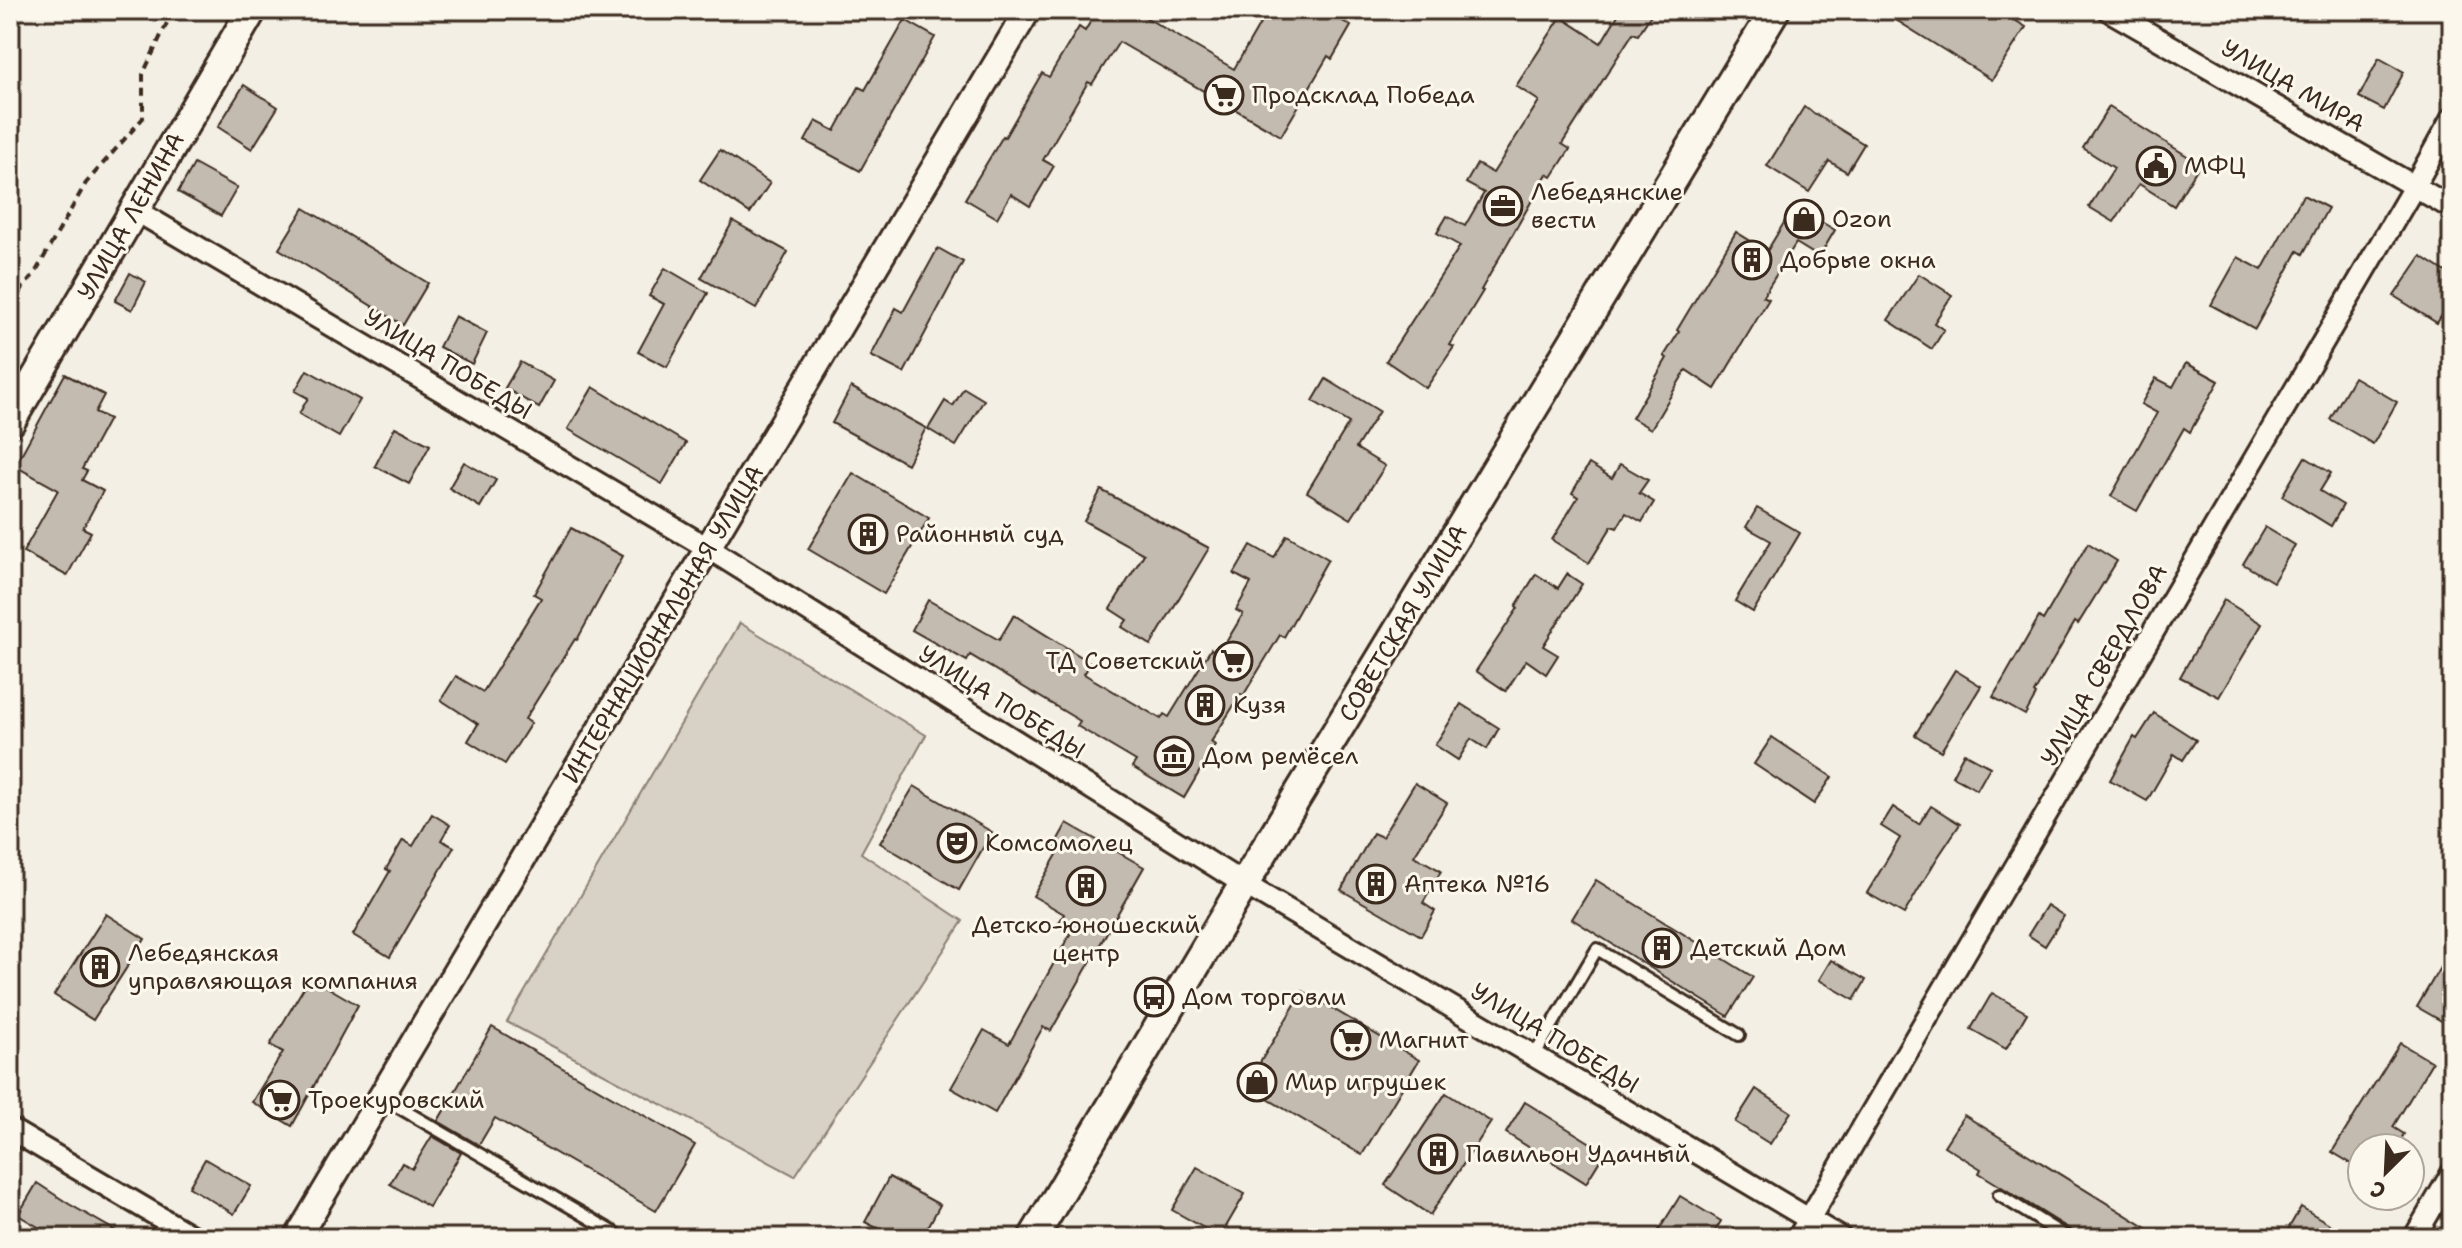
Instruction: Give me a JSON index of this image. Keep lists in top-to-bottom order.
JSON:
{
  "streets": {
    "main road": ["УЛИЦА ЛЕНИНА", "СОВЕТСКАЯ УЛИЦА"],
    "street": [
      "УЛИЦА МИРА",
      "УЛИЦА ПОБЕДЫ",
      "ИНТЕРНАЦИОНАЛЬНАЯ УЛИЦА",
      "УЛИЦА СВЕРДЛОВА"
    ]
  },
  "crossings": [
    ["УЛИЦА МИРА", "УЛИЦА СВЕРДЛОВА"],
    ["УЛИЦА ЛЕНИНА", "УЛИЦА ПОБЕДЫ"],
    ["УЛИЦА ПОБЕДЫ", "СОВЕТСКАЯ УЛИЦА"],
    ["УЛИЦА ПОБЕДЫ", "ИНТЕРНАЦИОНАЛЬНАЯ УЛИЦА"],
    ["УЛИЦА ПОБЕДЫ", "УЛИЦА СВЕРДЛОВА"]
  ],
  "places": {
    "supermarket": [
      "Продсклад Победа",
      "ТД Советский",
      "Магнит",
      "Троекуровский"
    ],
    "public building": ["МФЦ"],
    "office": ["Лебедянские вести"],
    "shop": ["Ozon", "Мир игрушек"],
    "building": [
      "Добрые окна",
      "Районный суд",
      "Кузя",
      "Аптека №16",
      "Детско-юношеский центр",
      "Детский Дом",
      "Лебедянская управляющая компания",
      "Павильон Удачный"
    ],
    "museum": ["Дом ремёсел"],
    "theatre": ["Комсомолец"],
    "bus stop": ["Дом торговли"]
  },
  "north": "bottom left"
}
